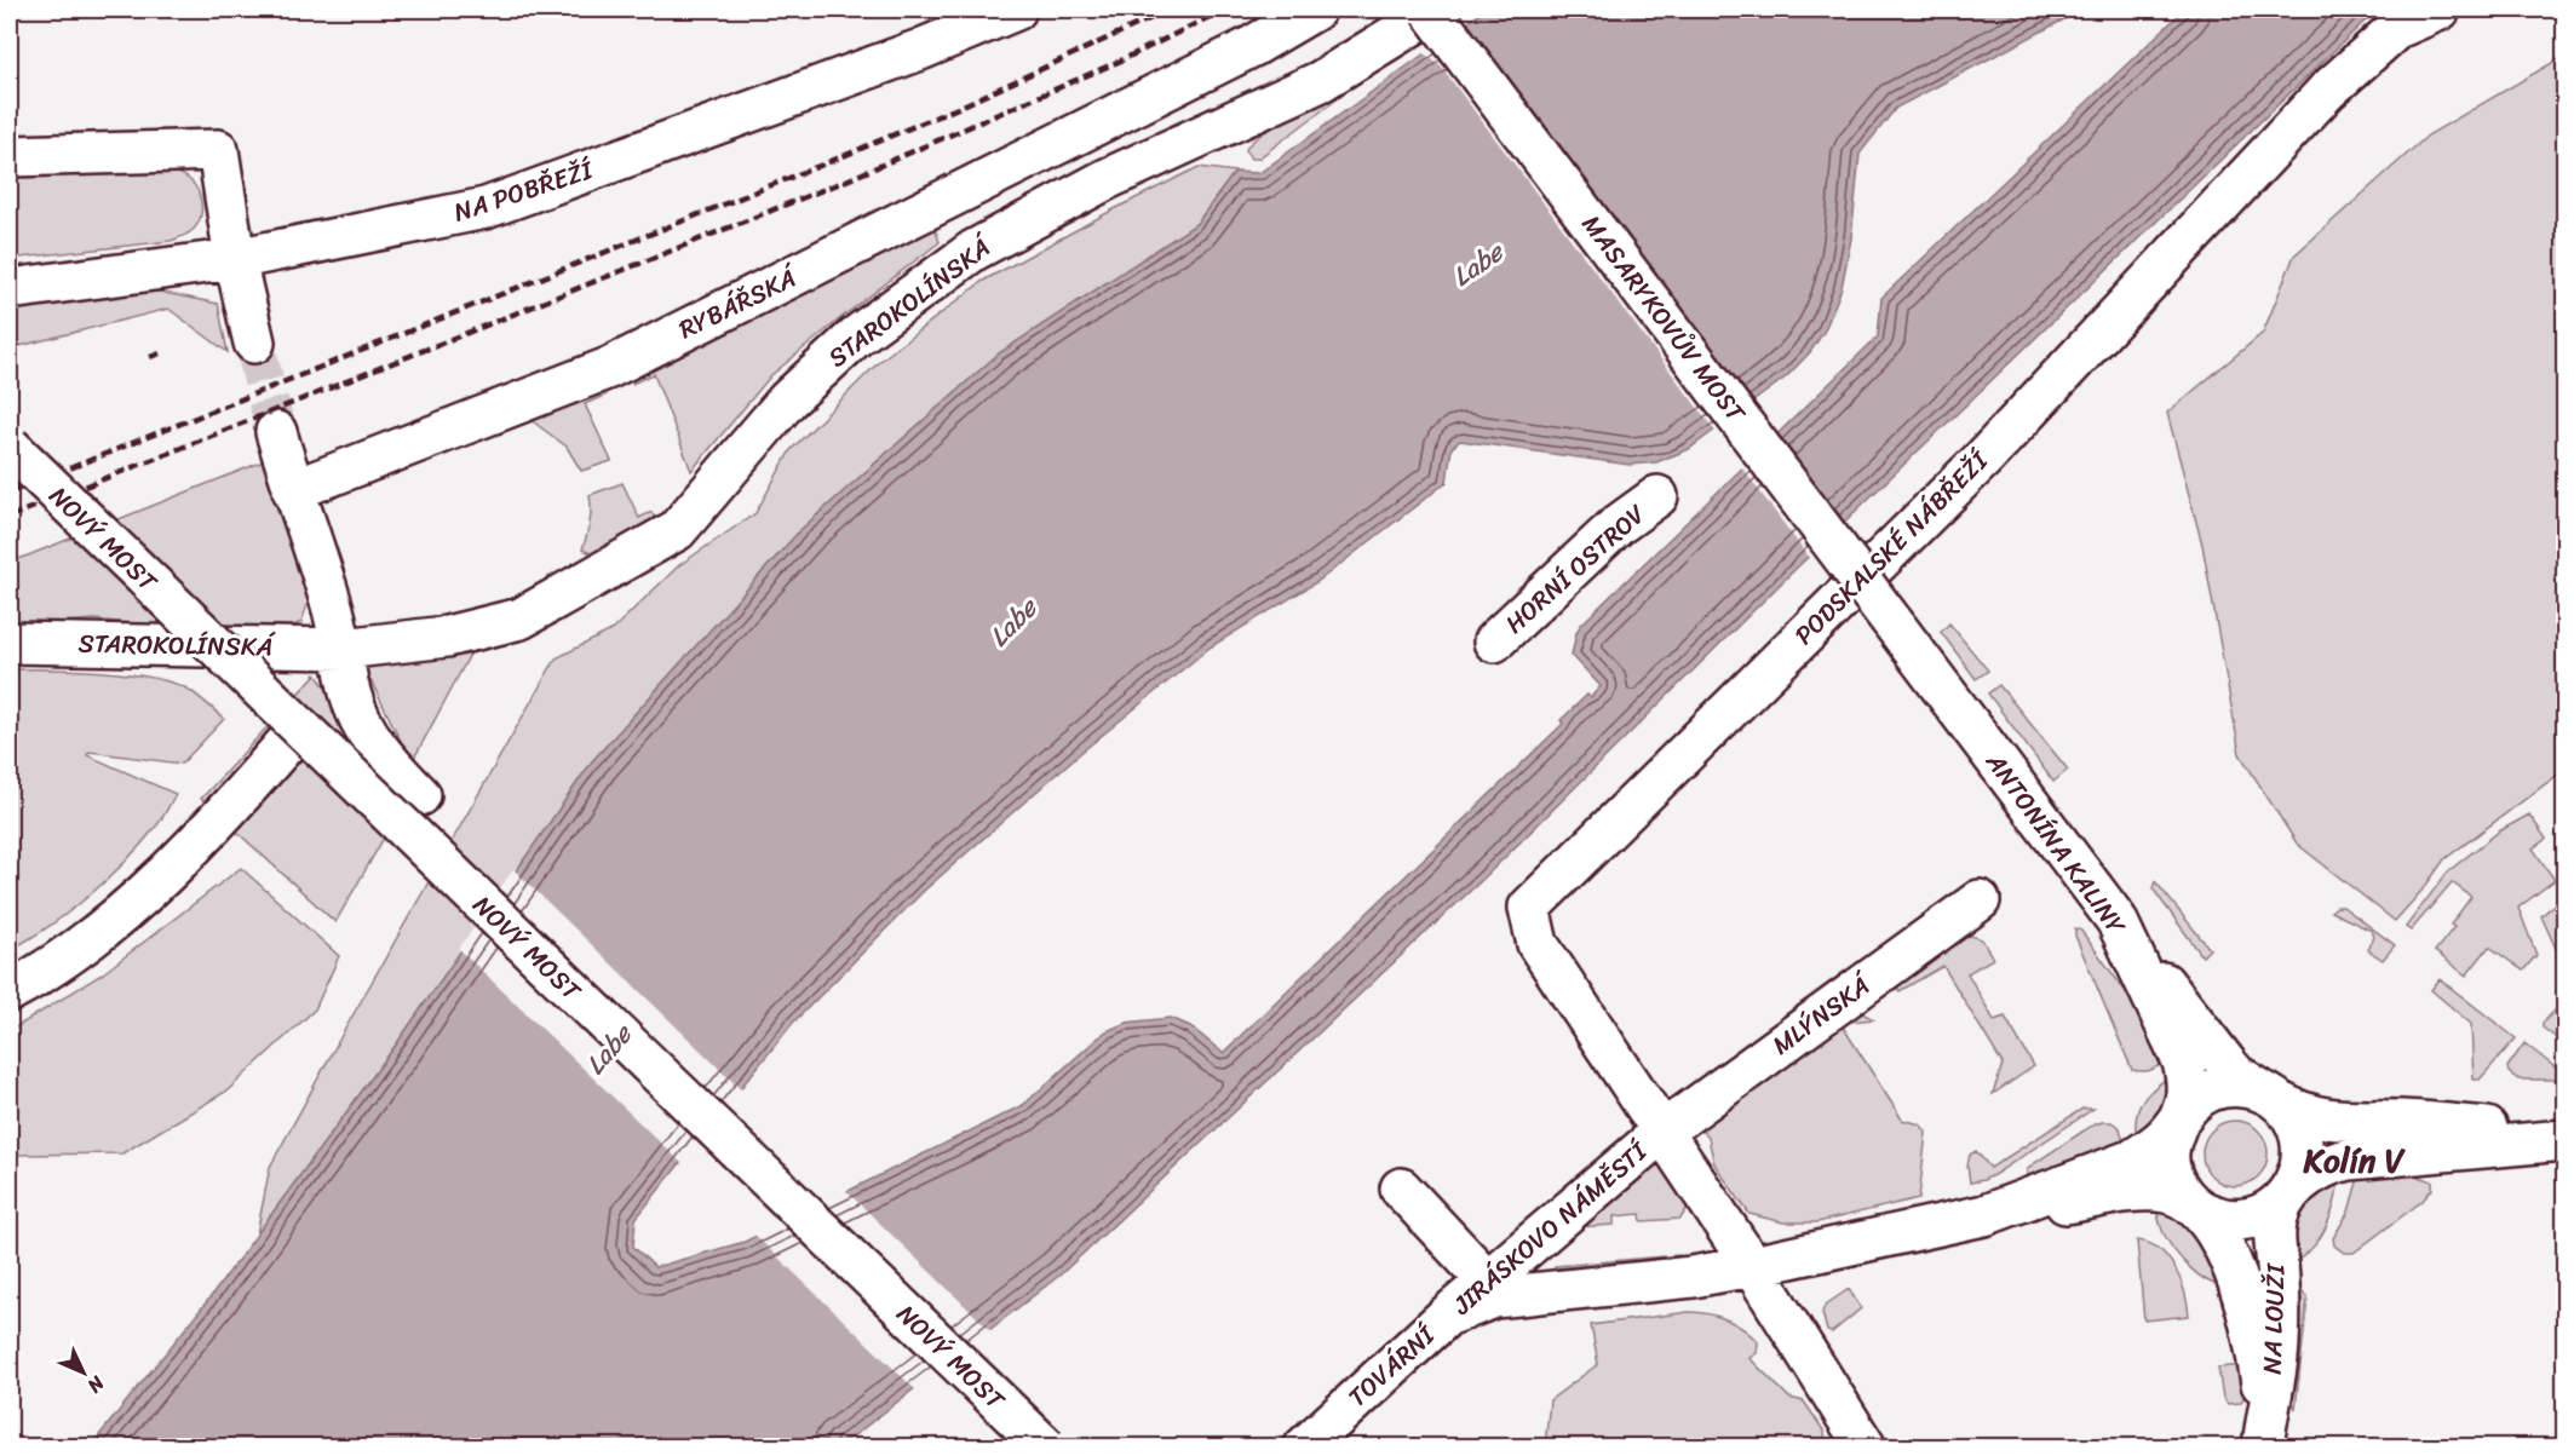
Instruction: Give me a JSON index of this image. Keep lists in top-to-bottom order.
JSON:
{
  "streets": {
    "street": [
      "NA POBŘEŽÍ",
      "STAROKOLÍNSKÁ",
      "RYBÁŘSKÁ",
      "MASARYKOVŮV MOST",
      "NOVÝ MOST",
      "PODSKALSKÉ NÁBŘEŽÍ",
      "HORNÍ OSTROV",
      "ANTONÍNA KALINY",
      "MLÝNSKÁ",
      "JIRÁSKOVO NÁMĚSTÍ",
      "NA LOUŽI",
      "TOVÁRNÍ"
    ]
  },
  "crossings": [
    ["STAROKOLÍNSKÁ", "MASARYKOVŮV MOST"],
    ["MASARYKOVŮV MOST", "ANTONÍNA KALINY"],
    ["PODSKALSKÉ NÁBŘEŽÍ", "MLÝNSKÁ"],
    ["PODSKALSKÉ NÁBŘEŽÍ", "JIRÁSKOVO NÁMĚSTÍ"],
    ["ANTONÍNA KALINY", "JIRÁSKOVO NÁMĚSTÍ"],
    ["ANTONÍNA KALINY", "NA LOUŽI"],
    ["MLÝNSKÁ", "JIRÁSKOVO NÁMĚSTÍ"],
    ["JIRÁSKOVO NÁMĚSTÍ", "NA LOUŽI"],
    ["JIRÁSKOVO NÁMĚSTÍ", "TOVÁRNÍ"]
  ],
  "districts": ["Kolín V"],
  "water": ["Labe"],
  "north": "bottom right"
}
